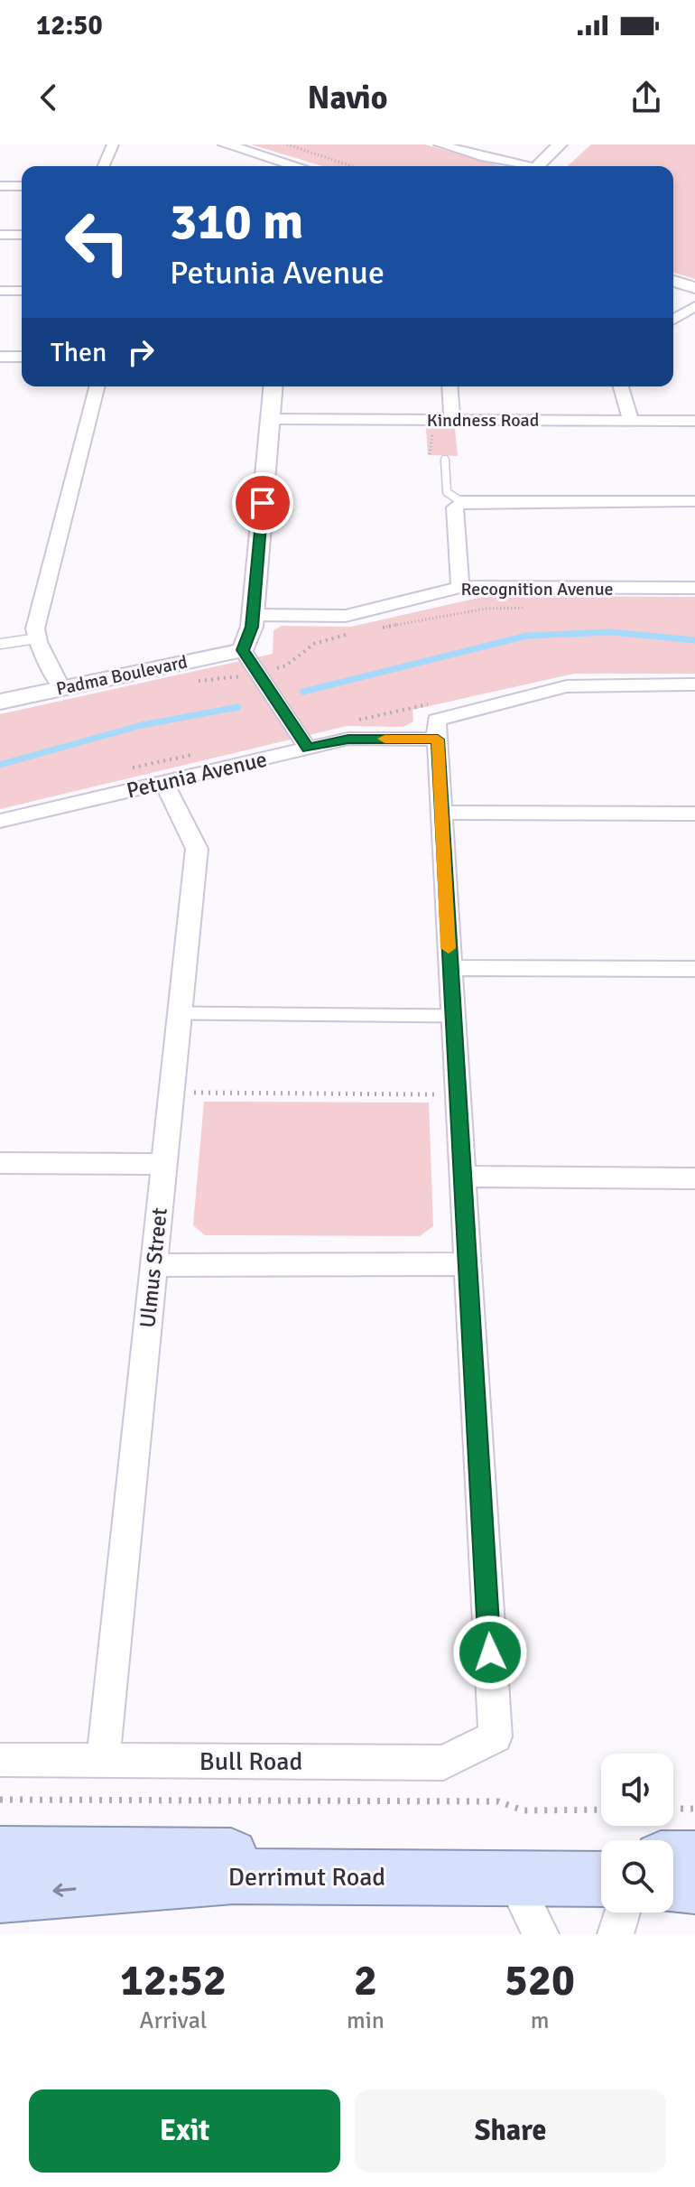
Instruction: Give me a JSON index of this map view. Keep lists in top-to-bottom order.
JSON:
{
  "streets": {
    "main road": ["Derrimut Road"],
    "street": [
      "Kindness Road",
      "Recognition Avenue",
      "Padma Boulevard",
      "Petunia Avenue",
      "Ulmus Street",
      "Bull Road"
    ]
  },
  "crossings": [
    ["Petunia Avenue", "Ulmus Street"],
    ["Ulmus Street", "Bull Road"]
  ],
  "page": {
    "status": "12:50",
    "header": "Navio",
    "turn": ["310 m", "Petunia Avenue"],
    "then": "Then",
    "eta": [
      "12:52",
      "Arrival",
      "2",
      "min",
      "520",
      "m"
    ],
    "buttons": ["Exit", "Share"]
  }
}
